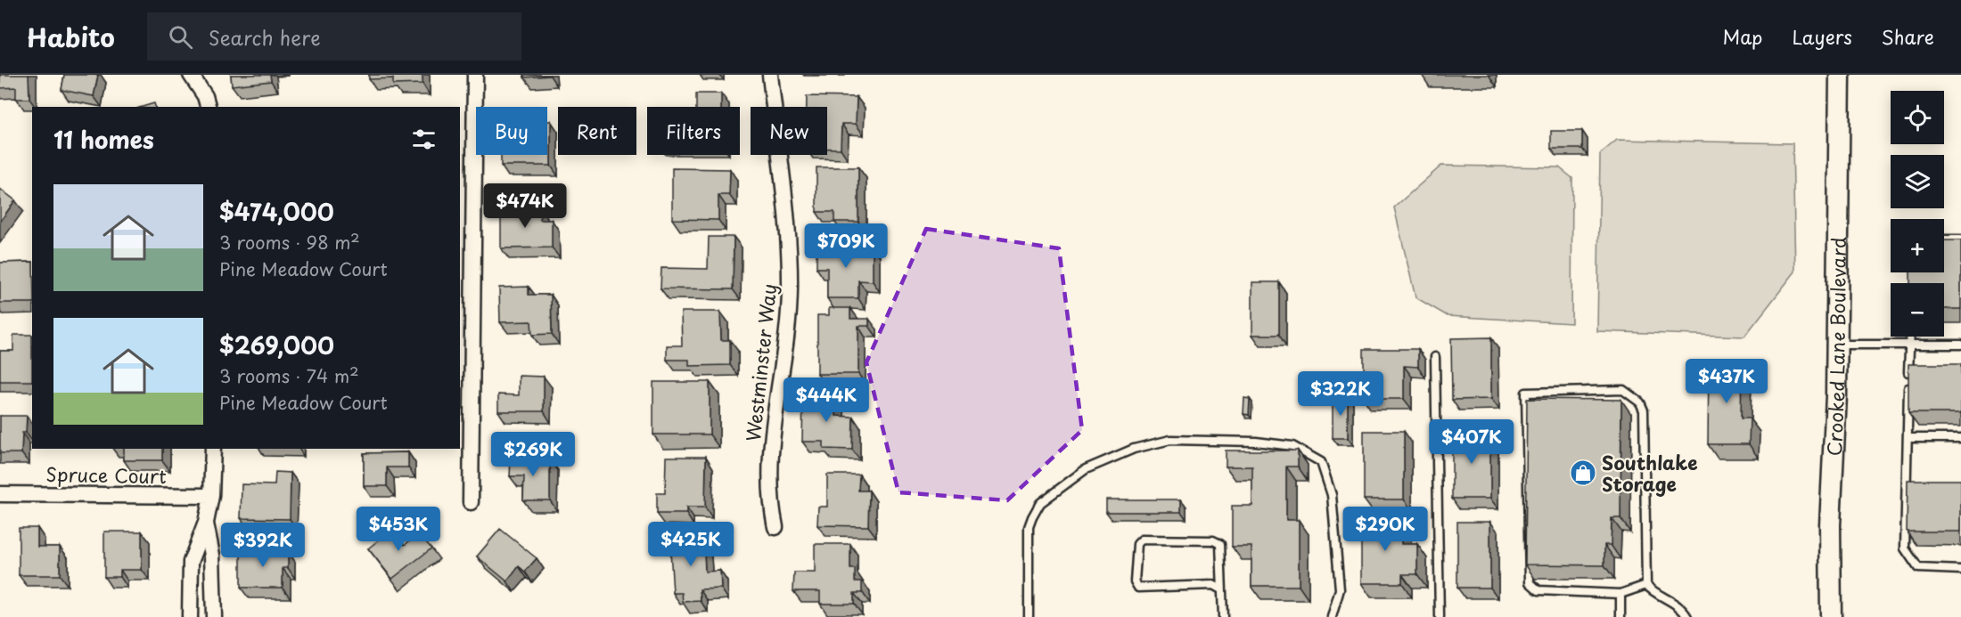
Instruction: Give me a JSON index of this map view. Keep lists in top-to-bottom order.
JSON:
{
  "streets": {
    "street": ["Crooked Lane Boulevard", "Westminster Way", "Spruce Court"]
  },
  "places": {
    "shop": ["Southlake Storage"]
  },
  "page": {
    "header": "Habito",
    "search": "Search here",
    "nav": ["Map", "Layers", "Share"],
    "map_buttons": ["+", "−"],
    "chip": [
      "Buy",
      "Rent",
      "Filters",
      "New"
    ],
    "heading": "11 homes",
    "list": [
      {
        "name": "$474,000",
        "note": "3 rooms · 98 m² · Pine Meadow Court"
      },
      {
        "name": "$269,000",
        "note": "3 rooms · 74 m² · Pine Meadow Court"
      }
    ],
    "price": [
      "$474K",
      "$709K",
      "$437K",
      "$322K",
      "$444K",
      "$407K",
      "$269K",
      "$453K",
      "$290K",
      "$425K",
      "$392K"
    ]
  }
}
